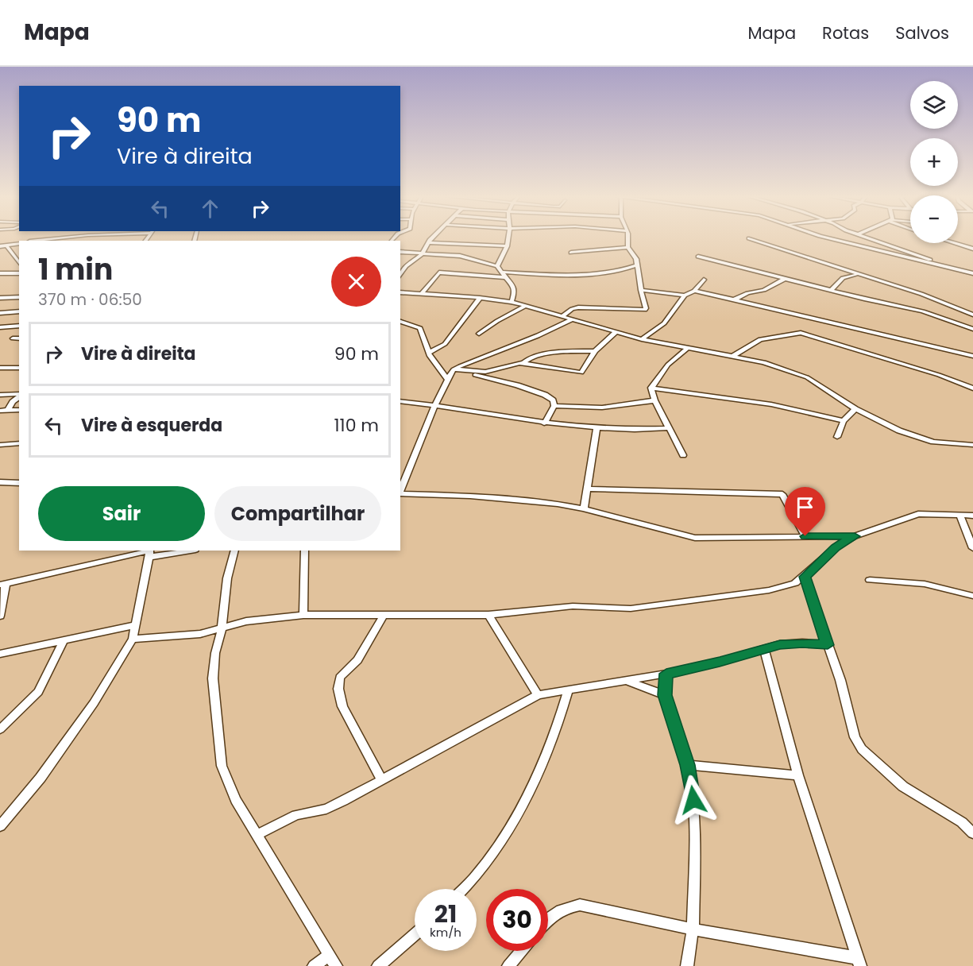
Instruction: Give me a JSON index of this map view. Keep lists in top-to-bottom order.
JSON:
{
  "page": {
    "header": "Mapa",
    "nav": ["Mapa", "Rotas", "Salvos"],
    "map_buttons": ["+", "−"],
    "turn": ["90 m", "Vire à direita"],
    "heading": ["1 min", "370 m · 06:50"],
    "list": [
      {
        "name": "Vire à direita",
        "value": "90 m"
      },
      {
        "name": "Vire à esquerda",
        "value": "110 m"
      }
    ],
    "buttons": ["Sair", "Compartilhar"],
    "speed": "21 km/h",
    "limit": "30"
  }
}
